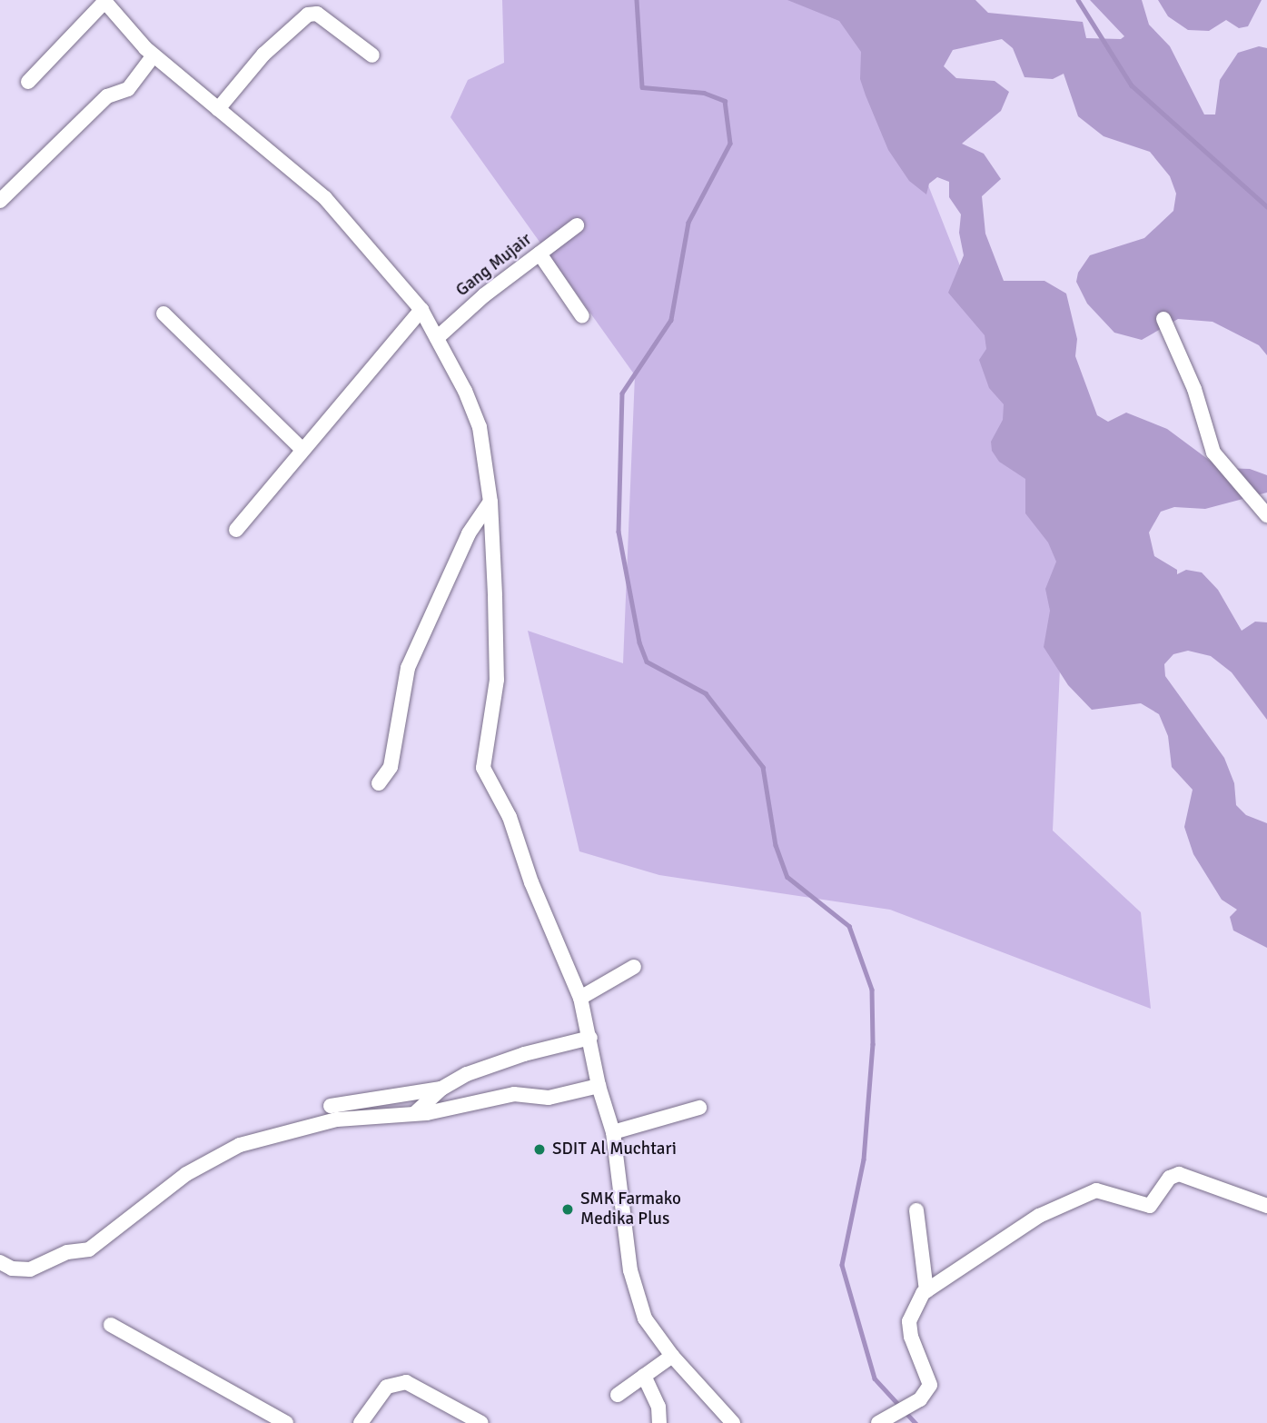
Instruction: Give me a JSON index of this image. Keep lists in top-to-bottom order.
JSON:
{
  "streets": {
    "street": ["Gang Mujair"]
  },
  "places": ["SDIT Al Muchtari", "SMK Farmako Medika Plus"]
}
